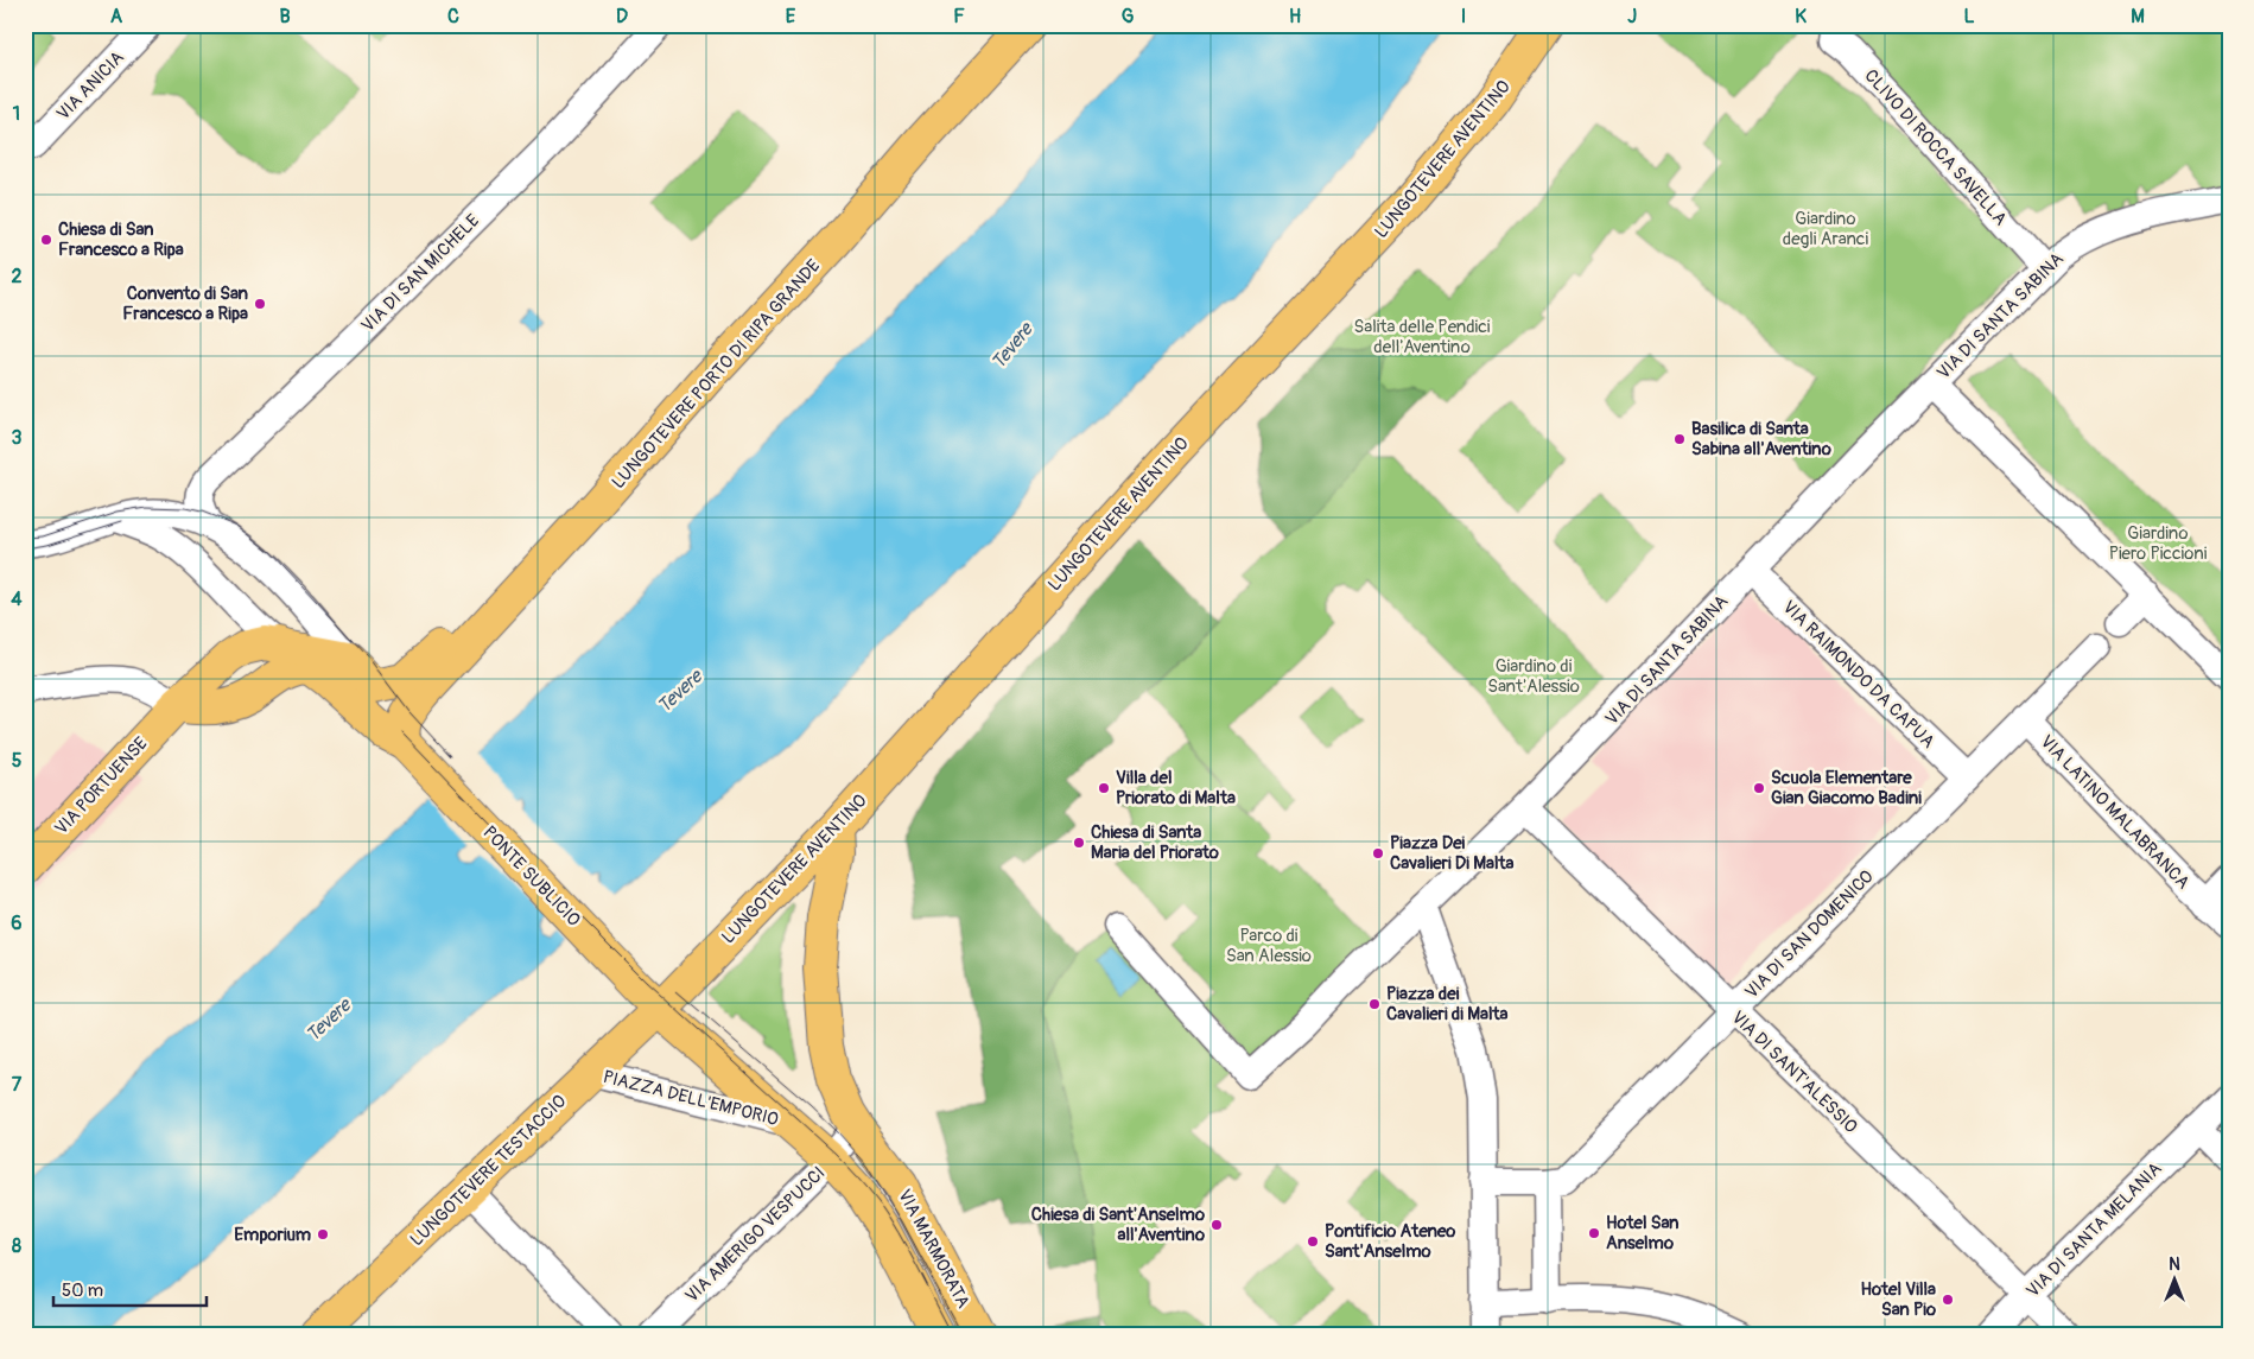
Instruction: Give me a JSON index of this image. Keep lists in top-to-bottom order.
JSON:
{
  "streets": {
    "main road": [
      "LUNGOTEVERE AVENTINO",
      "LUNGOTEVERE PORTO DI RIPA GRANDE",
      "VIA PORTUENSE",
      "PONTE SUBLICIO",
      "PIAZZA DELL'EMPORIO",
      "LUNGOTEVERE TESTACCIO",
      "VIA MARMORATA"
    ],
    "street": [
      "VIA ANICIA",
      "CLIVO DI ROCCA SAVELLA",
      "VIA DI SAN MICHELE",
      "VIA DI SANTA SABINA",
      "VIA RAIMONDO DA CAPUA",
      "VIA LATINO MALABRANCA",
      "VIA DI SAN DOMENICO",
      "VIA DI SANT'ALESSIO",
      "VIA DI SANTA MELANIA",
      "VIA AMERIGO VESPUCCI"
    ]
  },
  "crossings": [
    ["CLIVO DI ROCCA SAVELLA", "VIA DI SANTA SABINA"],
    ["LUNGOTEVERE AVENTINO", "PONTE SUBLICIO"],
    ["LUNGOTEVERE AVENTINO", "PIAZZA DELL'EMPORIO"],
    ["LUNGOTEVERE AVENTINO", "LUNGOTEVERE TESTACCIO"],
    ["VIA DI SANTA SABINA", "VIA RAIMONDO DA CAPUA"],
    ["VIA DI SANTA SABINA", "VIA DI SANT'ALESSIO"],
    ["LUNGOTEVERE PORTO DI RIPA GRANDE", "VIA PORTUENSE"],
    ["LUNGOTEVERE PORTO DI RIPA GRANDE", "PONTE SUBLICIO"],
    ["VIA RAIMONDO DA CAPUA", "VIA DI SAN DOMENICO"],
    ["VIA PORTUENSE", "PONTE SUBLICIO"],
    ["VIA LATINO MALABRANCA", "VIA DI SAN DOMENICO"],
    ["PONTE SUBLICIO", "PIAZZA DELL'EMPORIO"],
    ["PONTE SUBLICIO", "LUNGOTEVERE TESTACCIO"],
    ["VIA DI SAN DOMENICO", "VIA DI SANT'ALESSIO"],
    ["VIA DI SANT'ALESSIO", "VIA DI SANTA MELANIA"],
    ["PIAZZA DELL'EMPORIO", "LUNGOTEVERE TESTACCIO"],
    ["PIAZZA DELL'EMPORIO", "VIA AMERIGO VESPUCCI"],
    ["PIAZZA DELL'EMPORIO", "VIA MARMORATA"]
  ],
  "water": ["Tevere"],
  "parks": [
    "Giardino degli Aranci",
    "Salita delle Pendici dell'Aventino",
    "Giardino Piero Piccioni",
    "Giardino di Sant'Alessio",
    "Parco di San Alessio"
  ],
  "places": [
    "Chiesa di San Francesco a Ripa",
    "Convento di San Francesco a Ripa",
    "Basilica di Santa Sabina all'Aventino",
    "Villa del Priorato di Malta",
    "Scuola Elementare Gian Giacomo Badini",
    "Chiesa di Santa Maria del Priorato",
    "Piazza Dei Cavalieri Di Malta",
    "Piazza dei Cavalieri di Malta",
    "Chiesa di Sant'Anselmo all'Aventino",
    "Hotel San Anselmo",
    "Emporium",
    "Pontificio Ateneo Sant'Anselmo",
    "Hotel Villa San Pio"
  ],
  "scale_bar": "50 m",
  "north": "top",
  "grid": {
    "columns": [
      "A",
      "B",
      "C",
      "D",
      "E",
      "F",
      "G",
      "H",
      "I",
      "J",
      "K",
      "L",
      "M"
    ],
    "rows": [
      "1",
      "2",
      "3",
      "4",
      "5",
      "6",
      "7",
      "8"
    ]
  }
}
